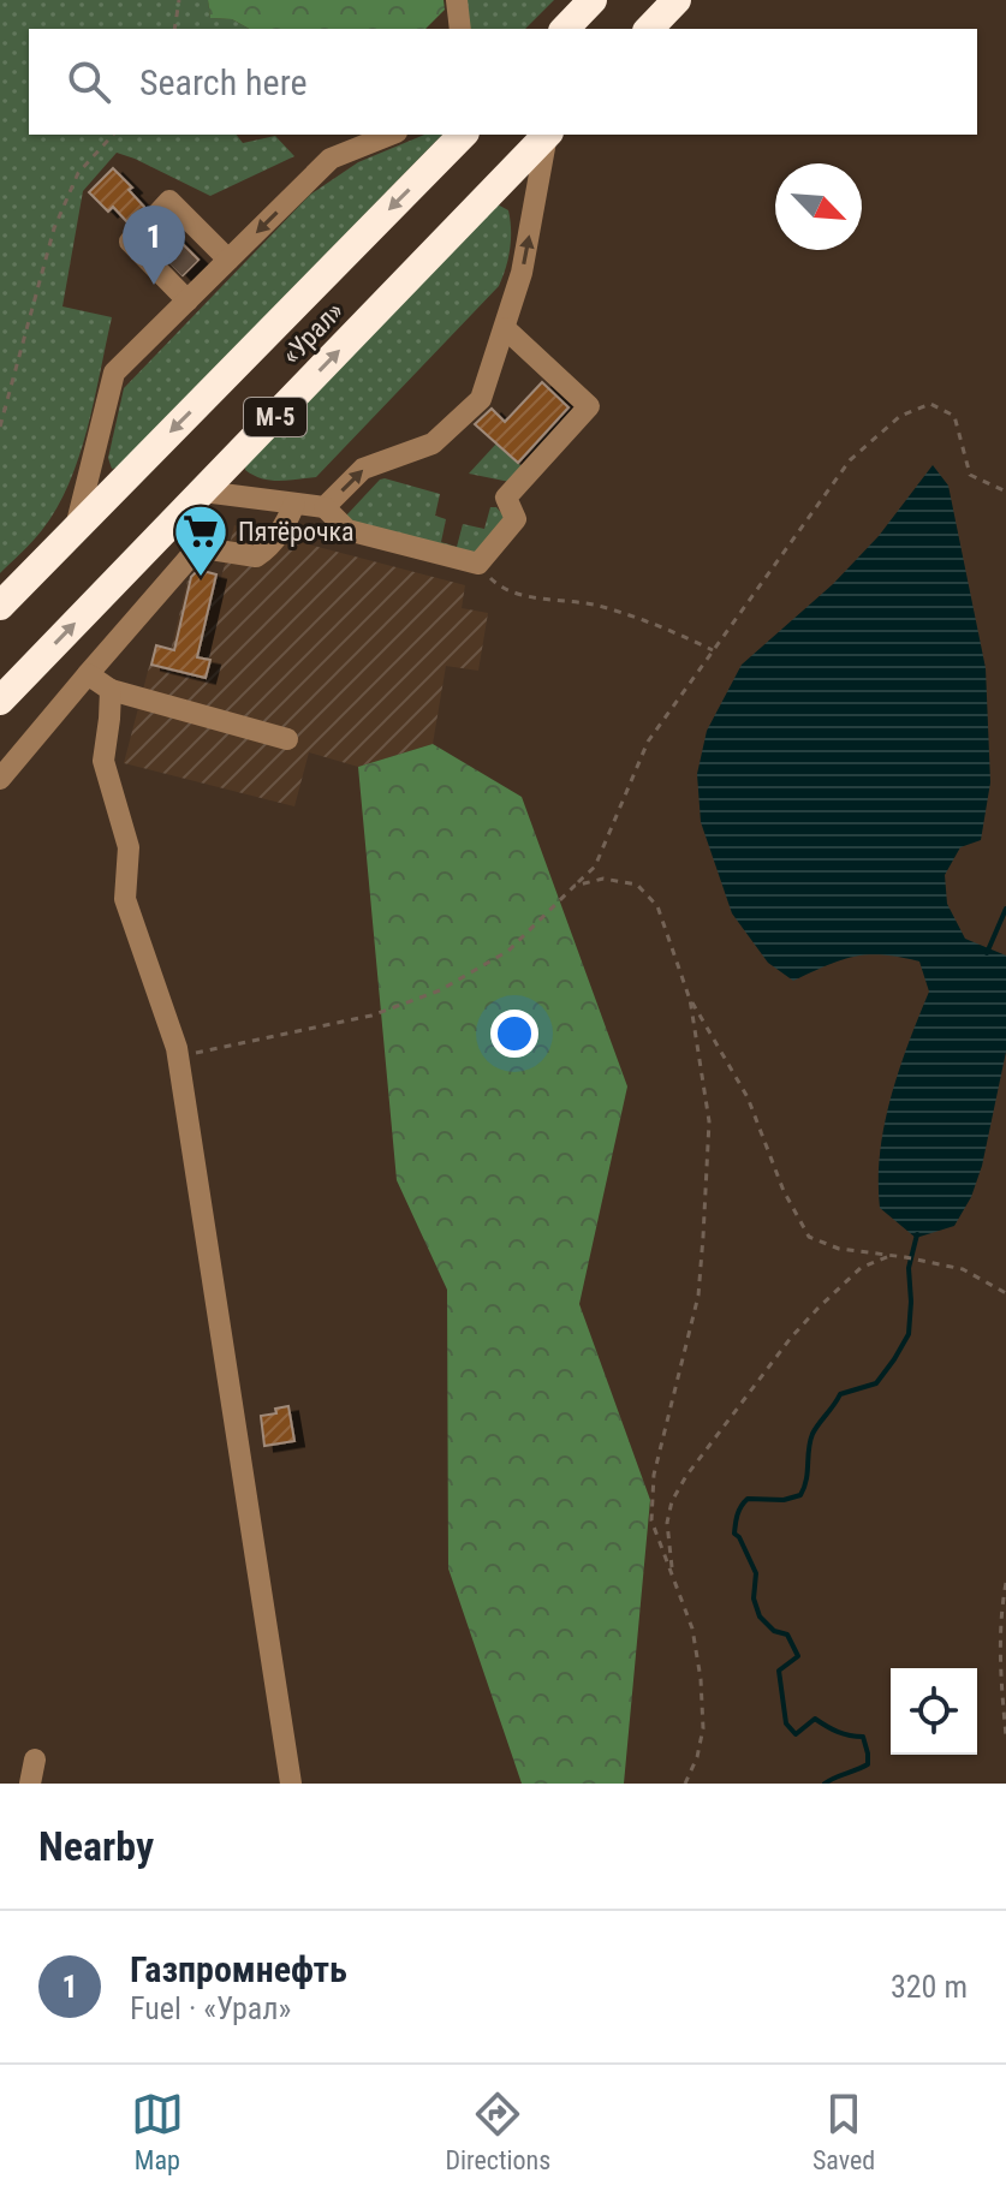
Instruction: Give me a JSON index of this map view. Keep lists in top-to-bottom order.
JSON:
{
  "streets": {
    "highway": ["«Урал»", "М-5"]
  },
  "places": {
    "supermarket": ["Пятёрочка"]
  },
  "north": "bottom right",
  "page": {
    "search": "Search here",
    "pins": "1",
    "heading": "Nearby",
    "list": [
      {
        "mark": "1",
        "name": "Газпромнефть",
        "note": "Fuel · «Урал»",
        "value": "320 m"
      }
    ],
    "nav": ["Map", "Directions", "Saved"]
  }
}
